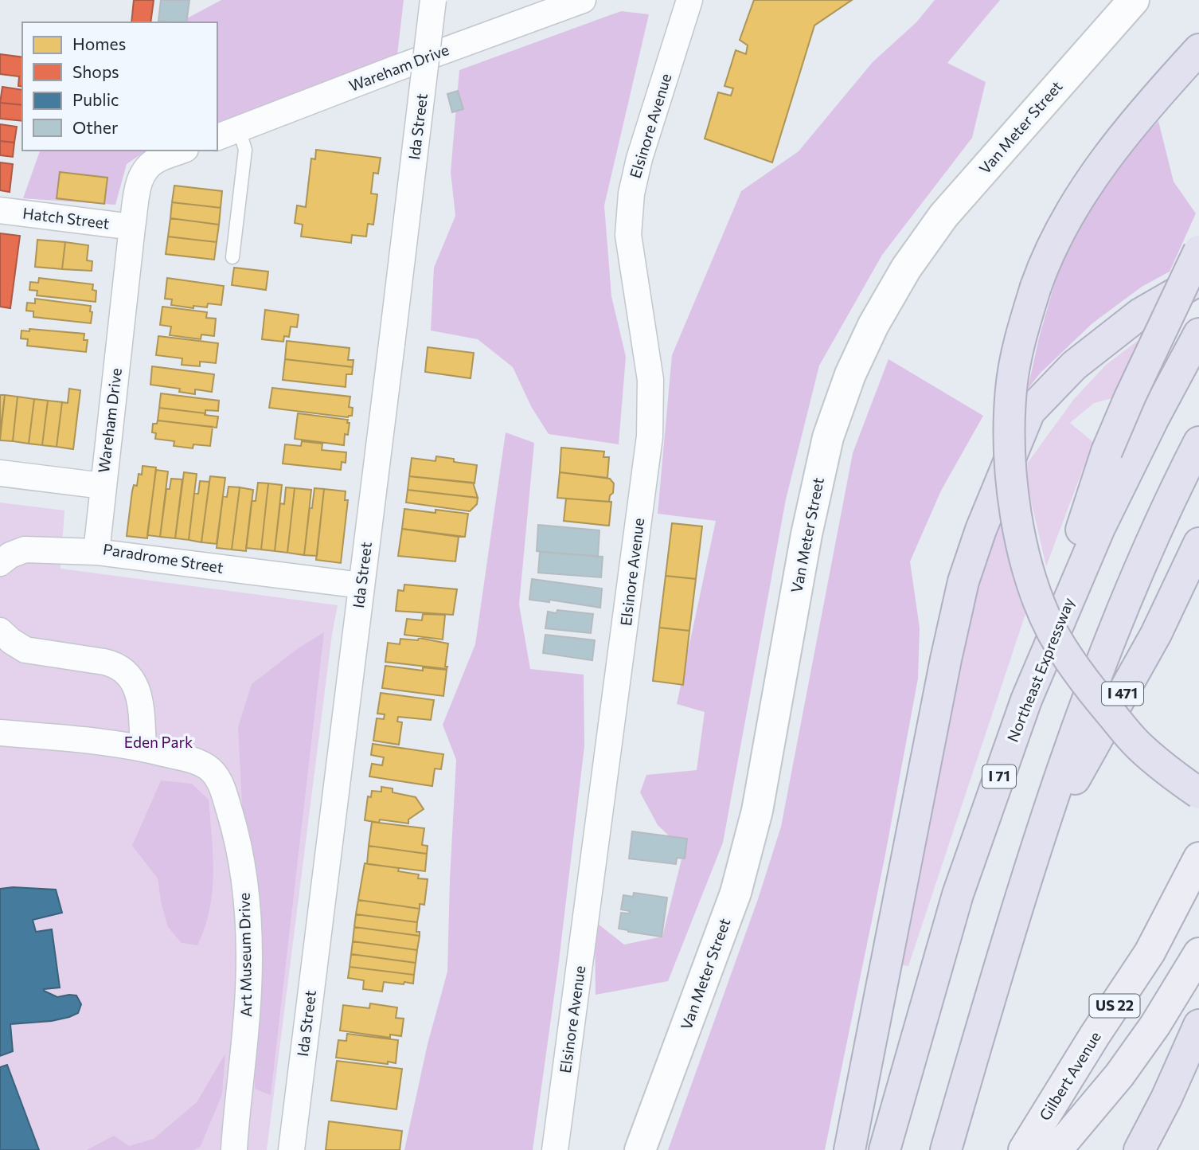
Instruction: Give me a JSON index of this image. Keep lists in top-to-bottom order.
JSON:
{
  "streets": {
    "highway": ["Northeast Expressway", "I 471", "I 71"],
    "main road": ["US 22", "Gilbert Avenue"],
    "street": [
      "Wareham Drive",
      "Elsinore Avenue",
      "Ida Street",
      "Van Meter Street",
      "Hatch Street",
      "Paradrome Street",
      "Art Museum Drive"
    ]
  },
  "crossings": [
    ["Wareham Drive", "Hatch Street"],
    ["Wareham Drive", "Paradrome Street"],
    ["Ida Street", "Paradrome Street"]
  ],
  "parks": ["Eden Park"],
  "legend": [
    "Homes",
    "Shops",
    "Public",
    "Other"
  ]
}
